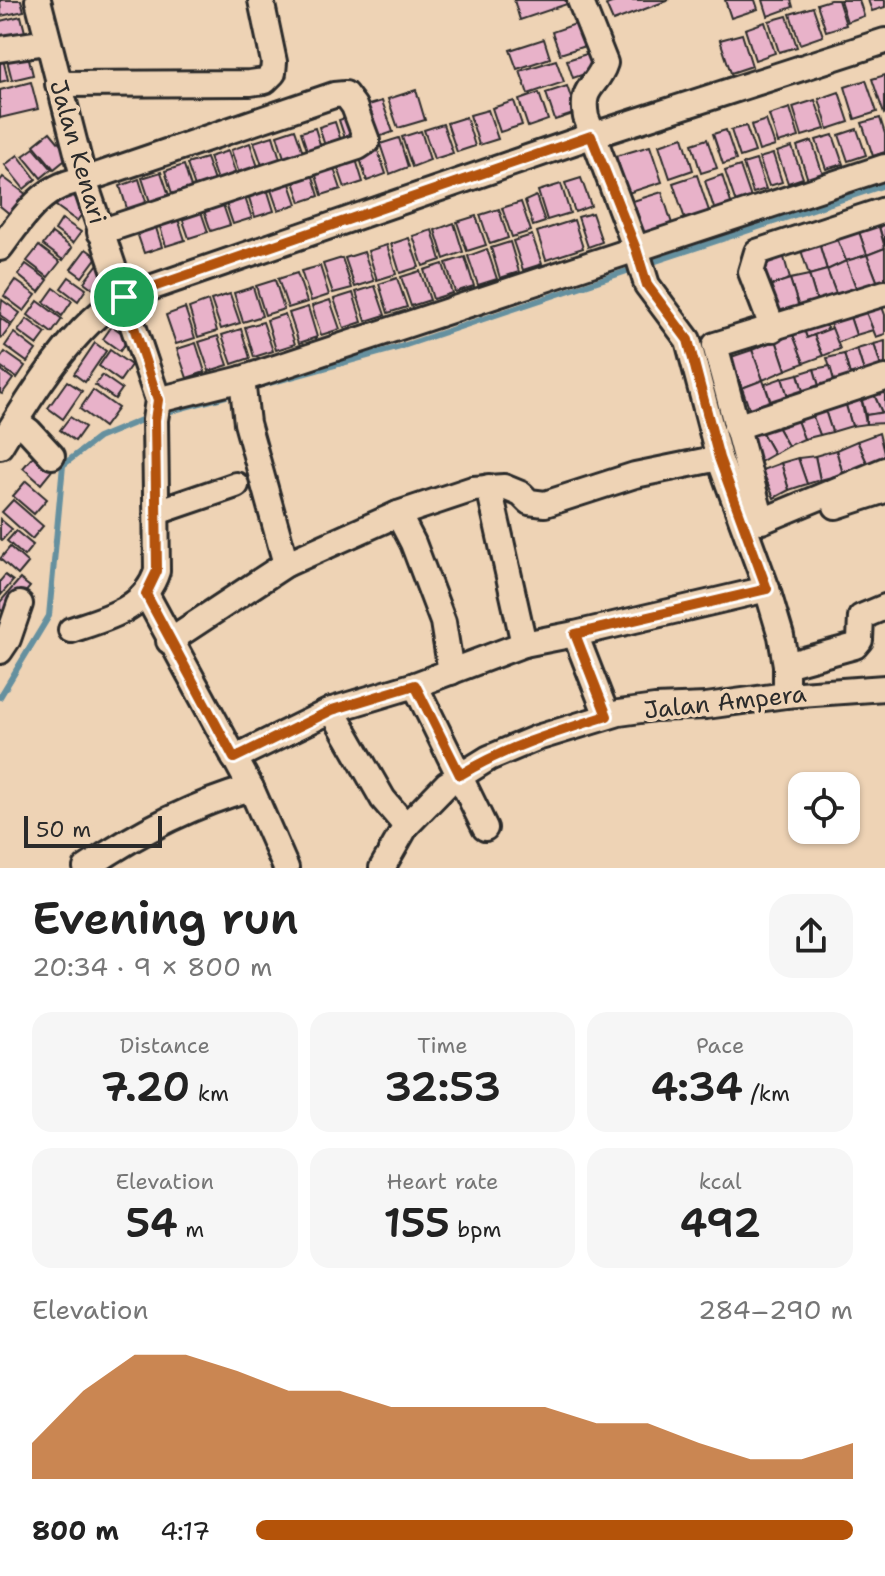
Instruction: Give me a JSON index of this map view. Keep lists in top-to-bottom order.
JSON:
{
  "streets": {
    "street": ["Jalan Kenari", "Jalan Ampera"]
  },
  "scale_bar": "50 m",
  "page": {
    "scale": "50 m",
    "heading": ["Evening run", "20:34 · 9 × 800 m"],
    "stats": [
      ["Distance", "7.20 km"],
      ["Time", "32:53"],
      ["Pace", "4:34 /km"],
      ["Elevation", "54 m"],
      ["Heart rate", "155 bpm"],
      ["kcal", "492"]
    ],
    "chart": ["Elevation", "284–290 m"],
    "list": [
      {
        "name": "800 m",
        "note": "4:17"
      }
    ]
  }
}
